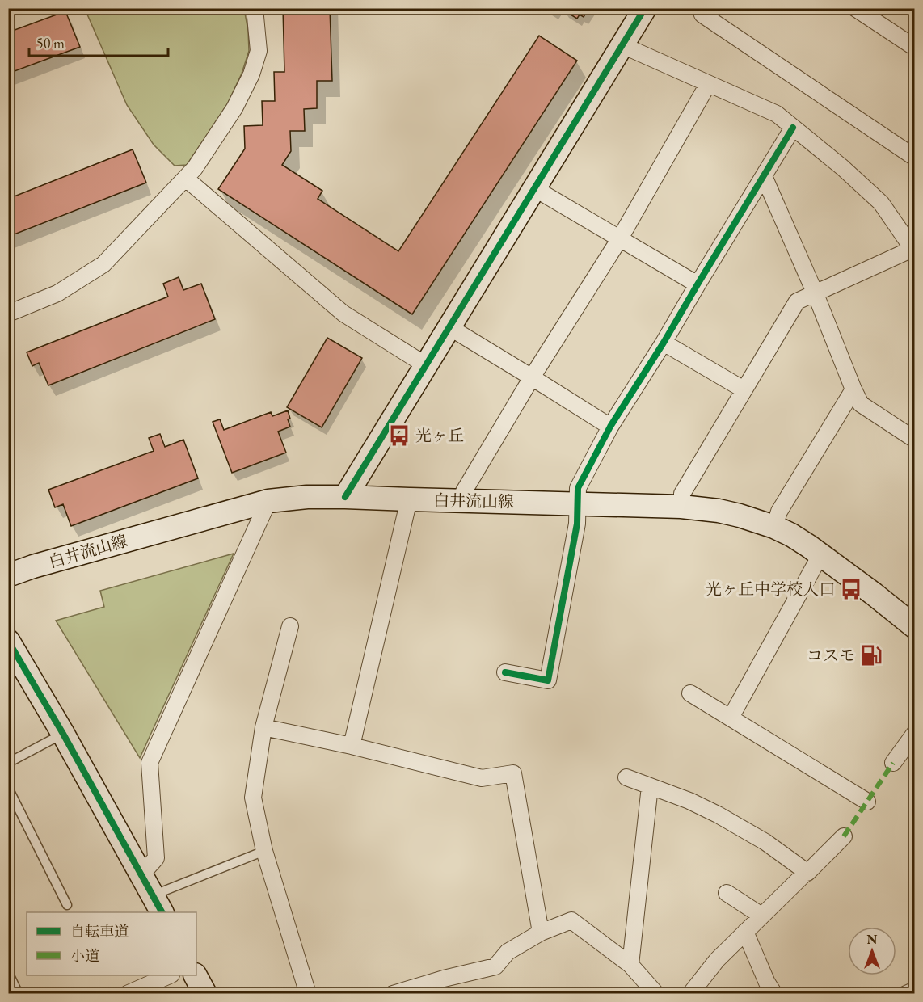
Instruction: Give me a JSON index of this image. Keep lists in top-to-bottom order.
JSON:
{
  "streets": {
    "main road": ["白井流山線"]
  },
  "places": {
    "bus stop": ["光ヶ丘", "光ヶ丘中学校入口"],
    "fuel station": ["コスモ"]
  },
  "legend": ["自転車道", "小道"],
  "scale_bar": "50 m",
  "north": "top"
}
